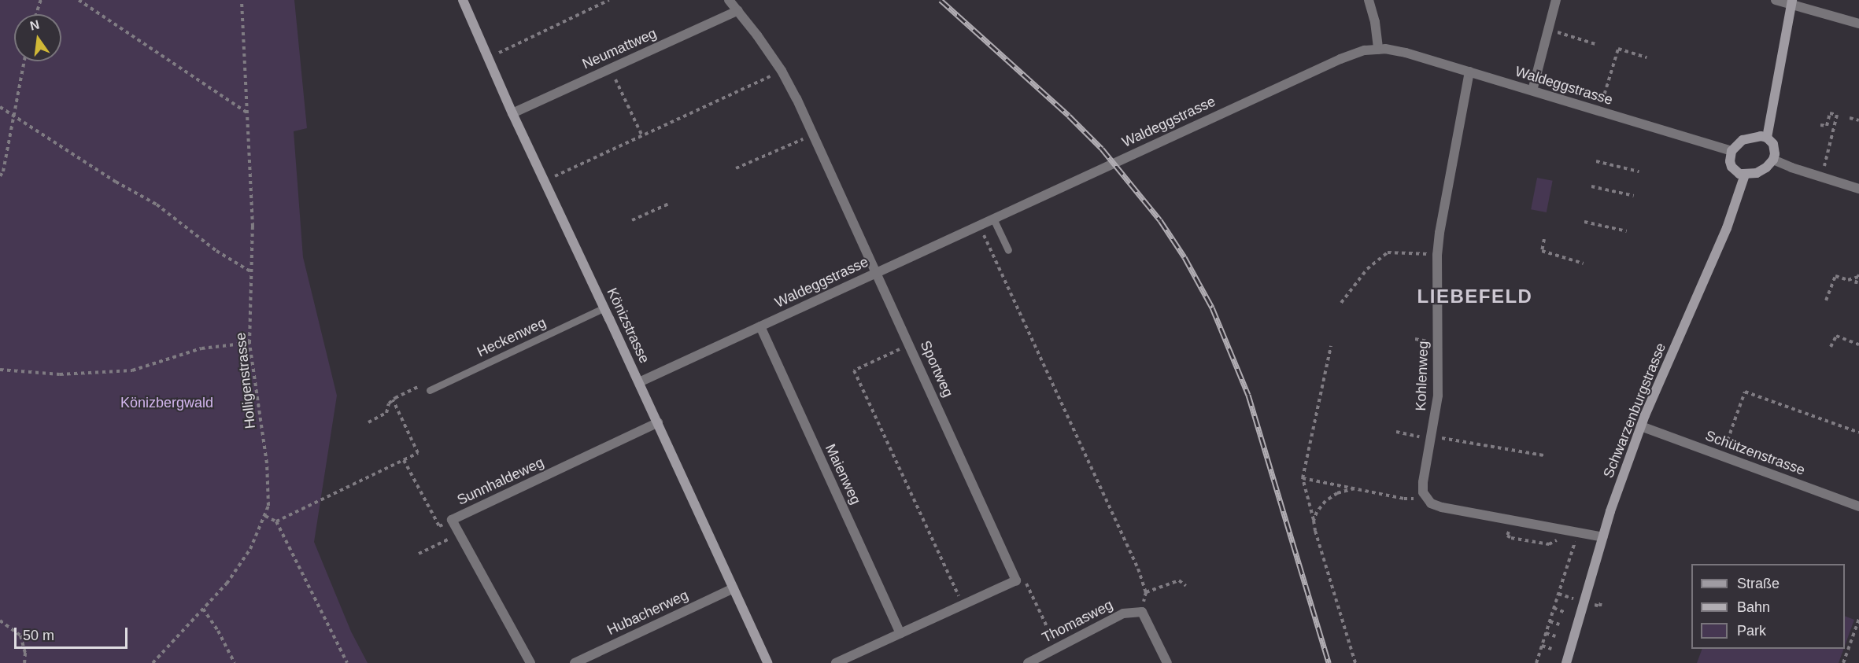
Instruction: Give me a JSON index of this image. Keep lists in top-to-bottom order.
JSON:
{
  "streets": {
    "main road": ["Könizstrasse", "Schwarzenburgstrasse"],
    "street": [
      "Neumattweg",
      "Waldeggstrasse",
      "Sportweg",
      "Kohlenweg",
      "Schützenstrasse",
      "Maienweg",
      "Sunnhaldeweg",
      "Hubacherweg",
      "Thomasweg"
    ],
    "lane": ["Heckenweg"],
    "path": ["Holligenstrasse"]
  },
  "crossings": [
    ["Neumattweg", "Könizstrasse"],
    ["Neumattweg", "Sportweg"],
    ["Waldeggstrasse", "Könizstrasse"],
    ["Waldeggstrasse", "Sportweg"],
    ["Waldeggstrasse", "Kohlenweg"],
    ["Waldeggstrasse", "Schwarzenburgstrasse"],
    ["Waldeggstrasse", "Maienweg"],
    ["Könizstrasse", "Heckenweg"],
    ["Könizstrasse", "Sunnhaldeweg"],
    ["Könizstrasse", "Hubacherweg"],
    ["Schwarzenburgstrasse", "Schützenstrasse"]
  ],
  "districts": ["LIEBEFELD"],
  "parks": ["Könizbergwald"],
  "legend": ["Straße", "Bahn", "Park"],
  "scale_bar": "50 m",
  "north": "top"
}
